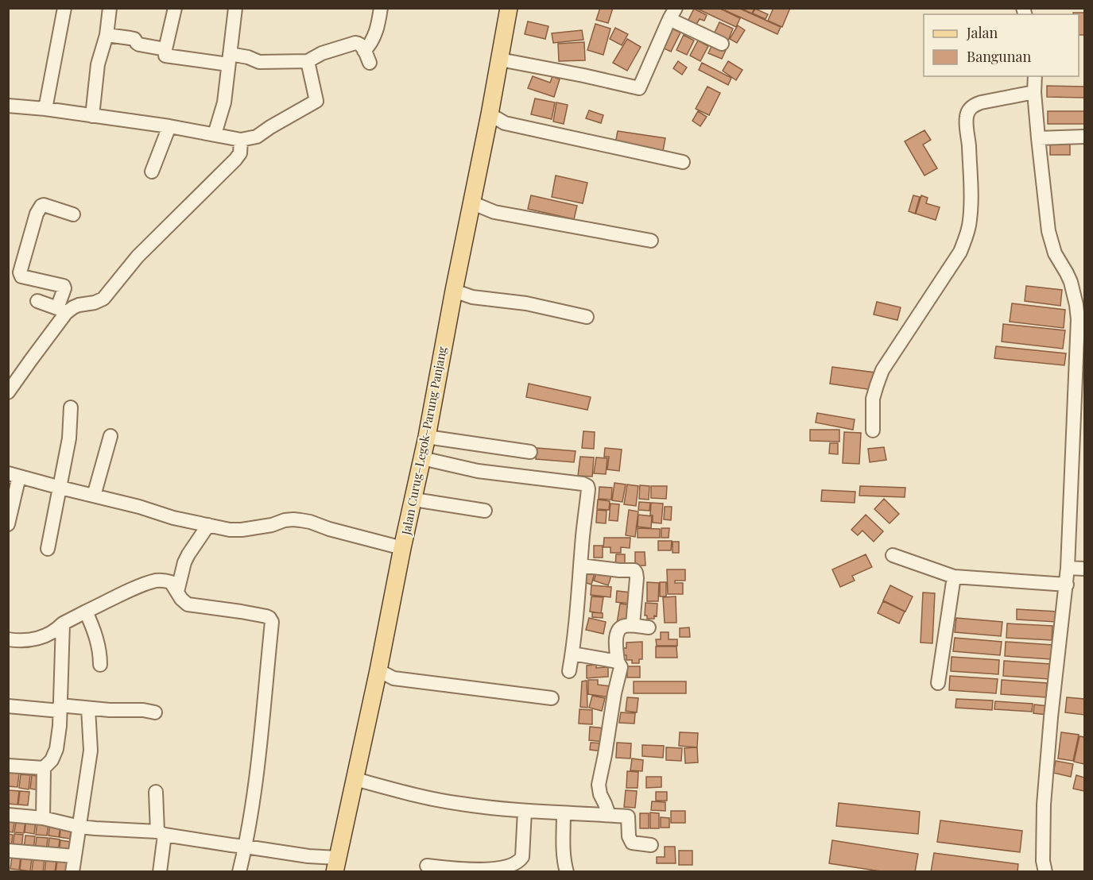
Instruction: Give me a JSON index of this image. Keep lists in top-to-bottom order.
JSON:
{
  "streets": {
    "main road": ["Jalan Curug–Legok–Parung Panjang"]
  },
  "legend": ["Jalan", "Bangunan"]
}
